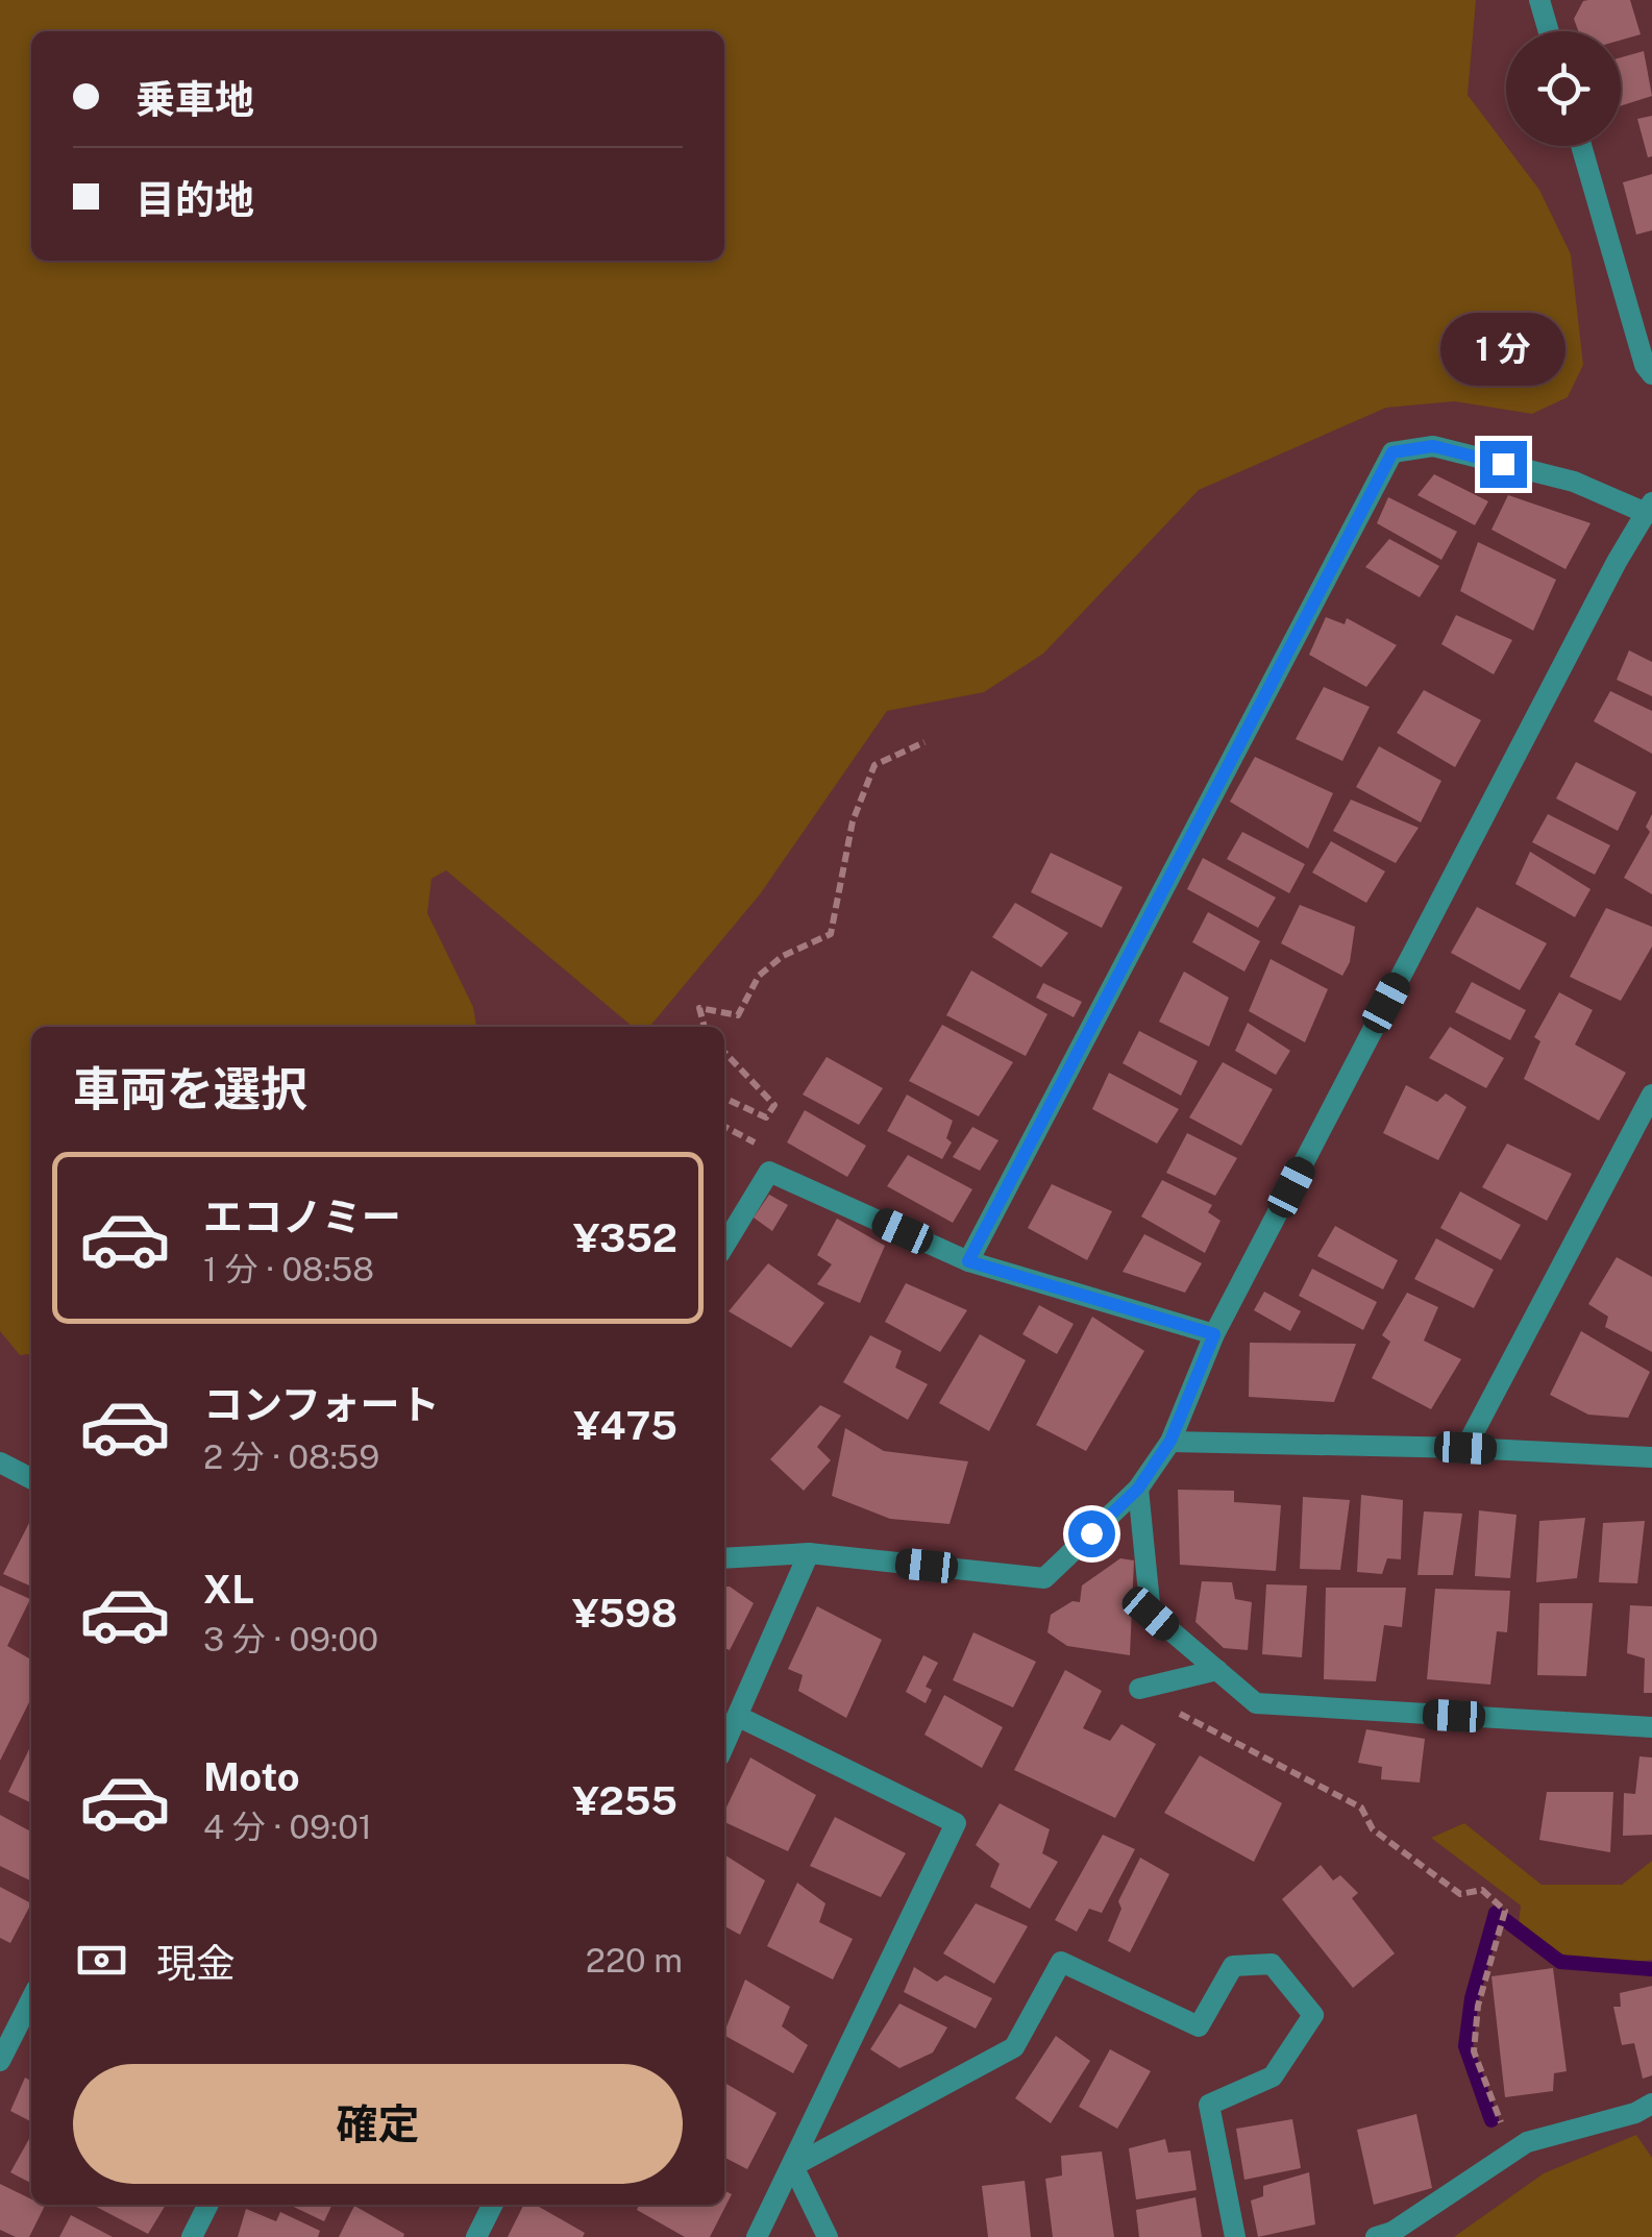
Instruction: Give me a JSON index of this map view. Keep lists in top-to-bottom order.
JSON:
{
  "page": {
    "banner": ["乗車地", "目的地"],
    "bubble": "1 分",
    "heading": "車両を選択",
    "list": [
      {
        "name": "エコノミー",
        "note": "1 分 · 08:58",
        "value": "¥352"
      },
      {
        "name": "コンフォート",
        "note": "2 分 · 08:59",
        "value": "¥475"
      },
      {
        "name": "XL",
        "note": "3 分 · 09:00",
        "value": "¥598"
      },
      {
        "name": "Moto",
        "note": "4 分 · 09:01",
        "value": "¥255"
      }
    ],
    "pay": ["現金", "220 m"],
    "buttons": "確定"
  }
}
